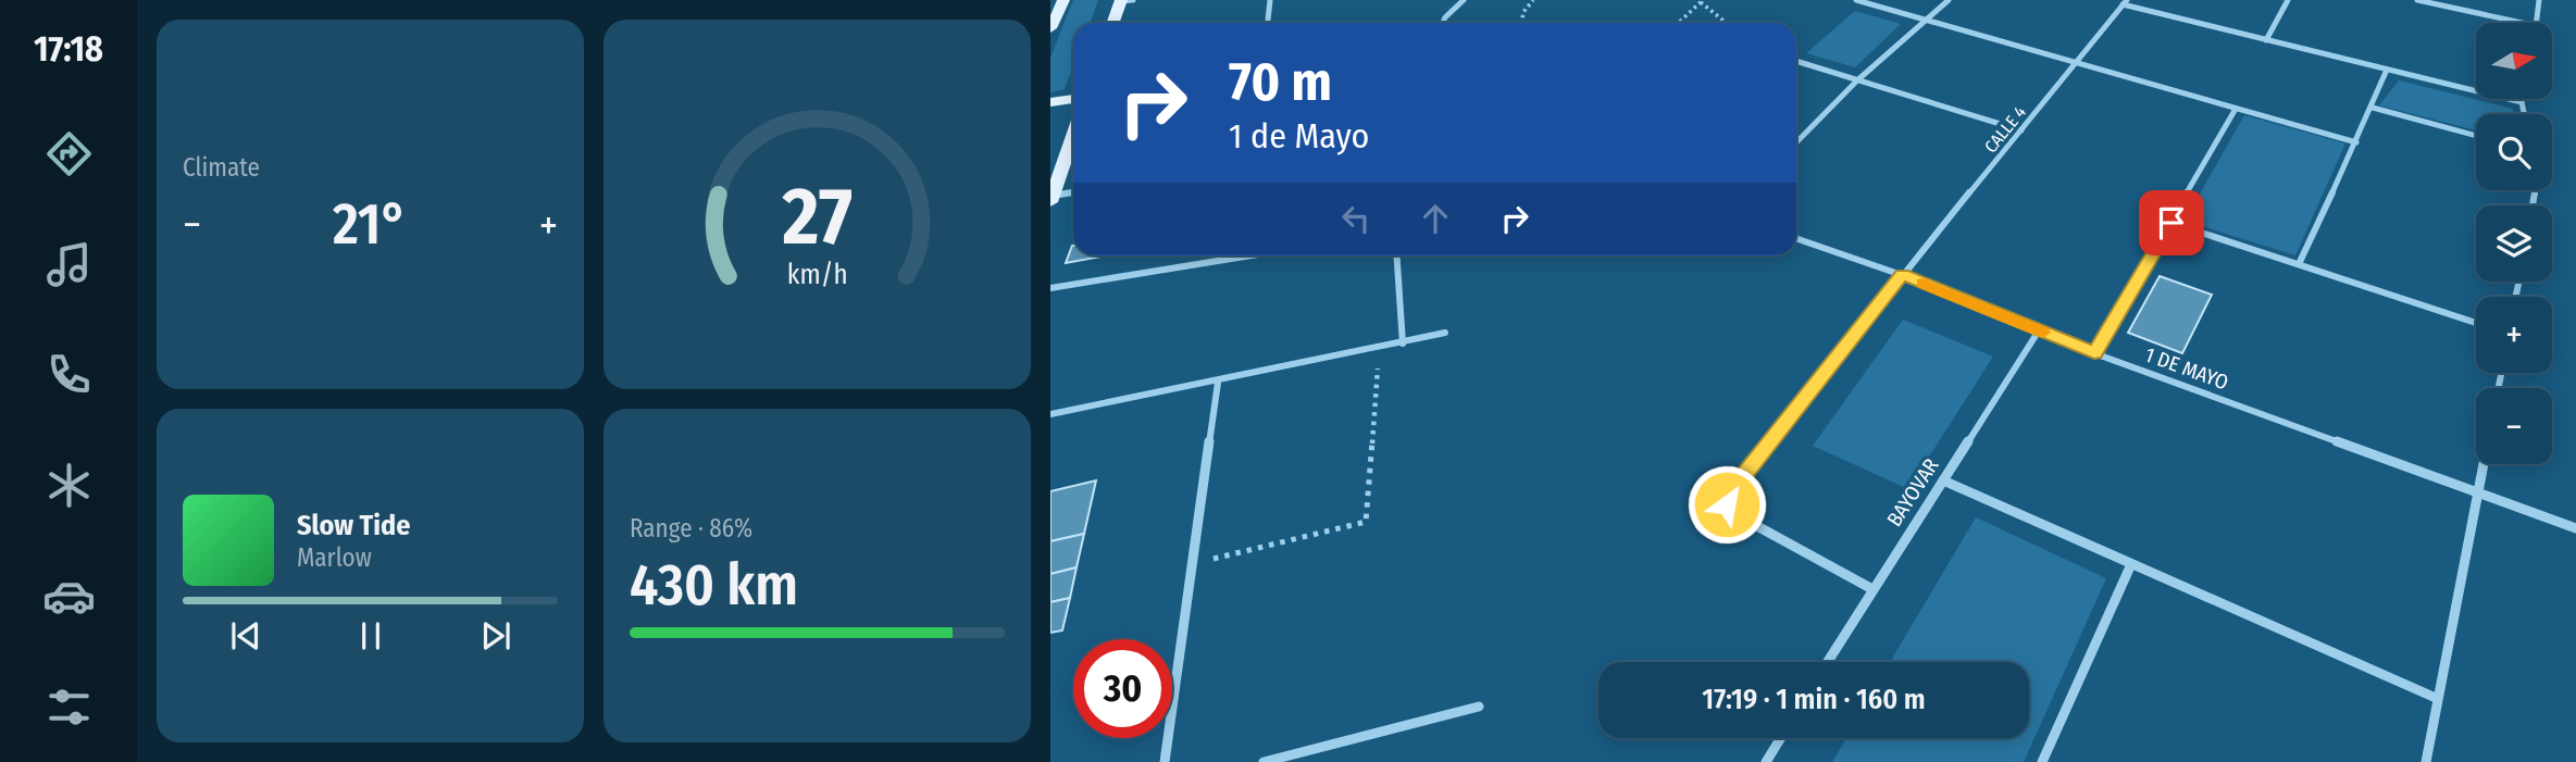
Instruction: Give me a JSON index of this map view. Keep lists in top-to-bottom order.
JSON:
{
  "streets": {
    "street": ["CALLE 4", "1 DE MAYO", "BAYOVAR"]
  },
  "crossings": [
    ["CALLE 4", "1 DE MAYO"],
    ["CALLE 4", "BAYOVAR"],
    ["1 DE MAYO", "BAYOVAR"]
  ],
  "north": "right",
  "page": {
    "tabs": "17:18",
    "tile": [
      "Climate",
      ["Range · 86%", "430 km"]
    ],
    "map_buttons": ["+", "−"],
    "turn": ["70 m", "1 de Mayo"],
    "heat": ["−", "21°", "+"],
    "song": ["Slow Tide", "Marlow"],
    "limit": "30",
    "trip": "17:19 · 1 min · 160 m",
    "gauge": ["27", "km/h"]
  }
}
